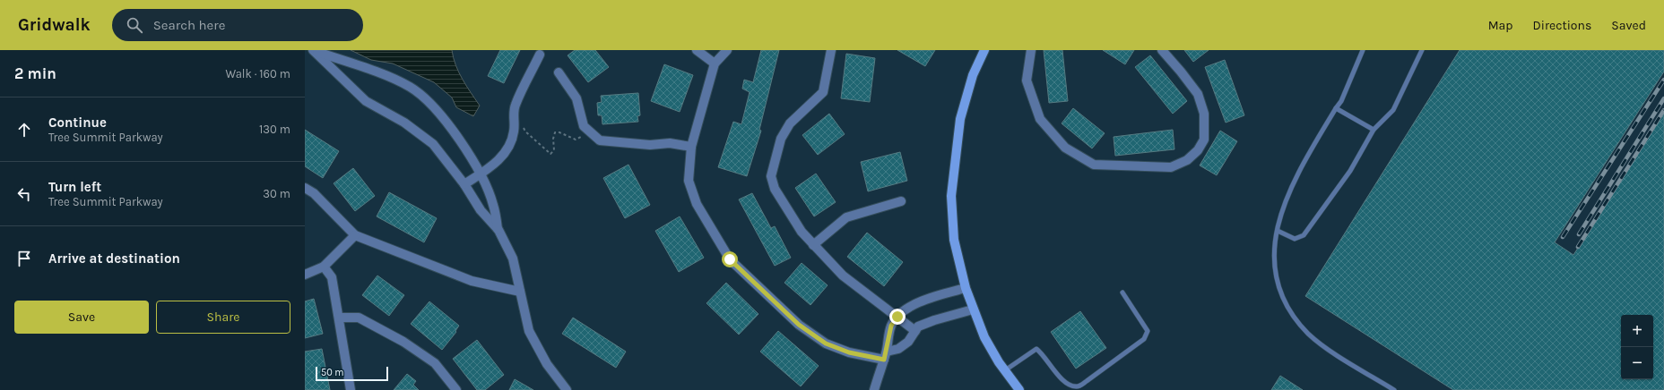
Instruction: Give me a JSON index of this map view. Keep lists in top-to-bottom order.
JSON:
{
  "scale_bar": "50 m",
  "page": {
    "header": "Gridwalk",
    "search": "Search here",
    "nav": ["Map", "Directions", "Saved"],
    "heading": ["2 min", "Walk · 160 m"],
    "list": [
      ["Continue", "Tree Summit Parkway", "130 m"],
      ["Turn left", "Tree Summit Parkway", "30 m"],
      "Arrive at destination"
    ],
    "buttons": ["Save", "Share"],
    "map_buttons": ["+", "−"],
    "scale": "50 m"
  }
}
